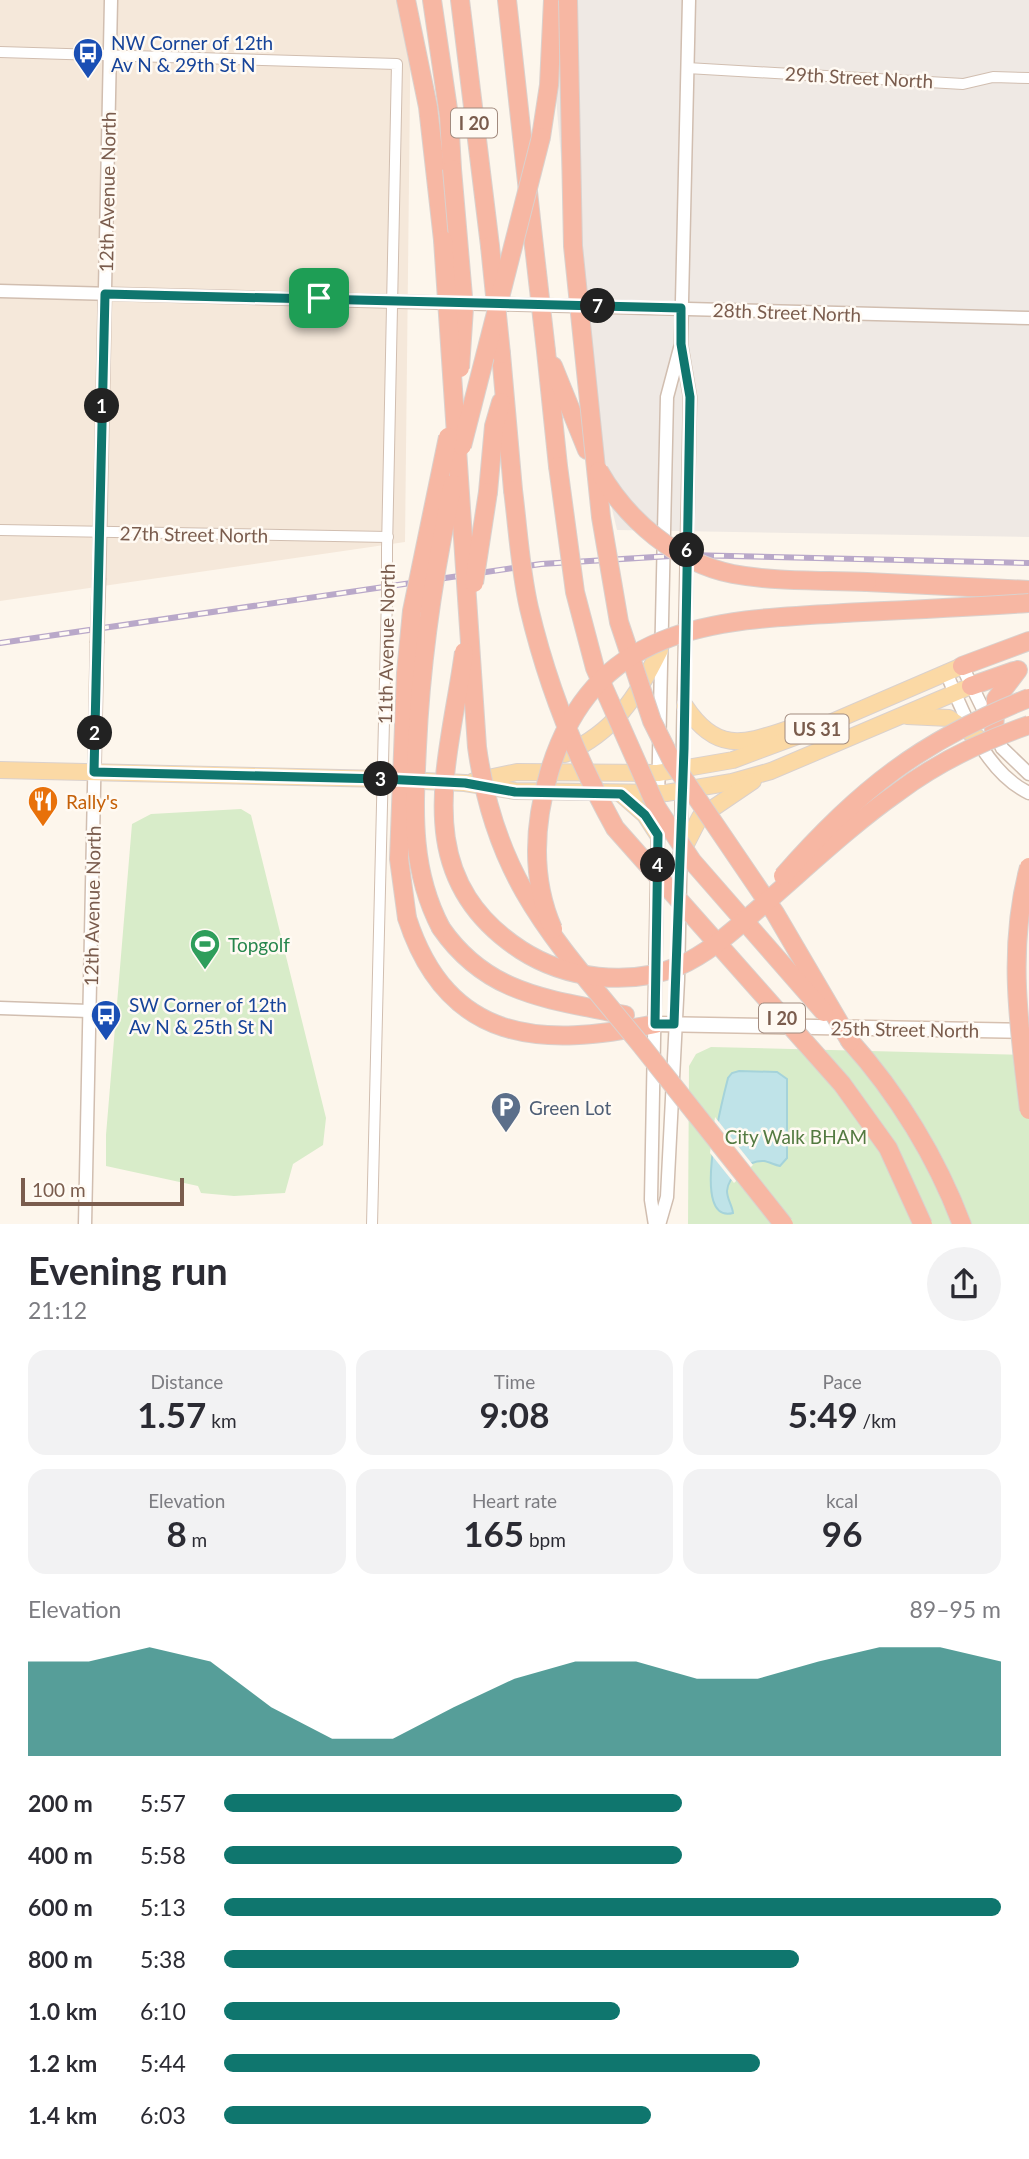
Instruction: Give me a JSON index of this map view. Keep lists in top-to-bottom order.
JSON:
{
  "streets": {
    "highway": ["I 20", "US 31"],
    "main road": ["25th Street North"],
    "street": [
      "29th Street North",
      "12th Avenue North",
      "28th Street North",
      "27th Street North",
      "11th Avenue North"
    ]
  },
  "crossings": [
    ["12th Avenue North", "28th Street North"],
    ["12th Avenue North", "27th Street North"],
    ["12th Avenue North", "11th Avenue North"],
    ["12th Avenue North", "US 31"],
    ["28th Street North", "11th Avenue North"],
    ["27th Street North", "11th Avenue North"],
    ["11th Avenue North", "US 31"]
  ],
  "parks": ["City Walk BHAM"],
  "places": {
    "bus stop": ["NW Corner of 12th Av N & 29th St N", "SW Corner of 12th Av N & 25th St N"],
    "restaurant": ["Rally's"],
    "sports": ["Topgolf"],
    "parking": ["Green Lot"]
  },
  "scale_bar": "100 m",
  "page": {
    "pins": [
      "7",
      "1",
      "6",
      "2",
      "3",
      "4"
    ],
    "scale": "100 m",
    "heading": ["Evening run", "21:12"],
    "stats": [
      ["Distance", "1.57 km"],
      ["Time", "9:08"],
      ["Pace", "5:49 /km"],
      ["Elevation", "8 m"],
      ["Heart rate", "165 bpm"],
      ["kcal", "96"]
    ],
    "chart": ["Elevation", "89–95 m"],
    "list": [
      {
        "name": "200 m",
        "note": "5:57"
      },
      {
        "name": "400 m",
        "note": "5:58"
      },
      {
        "name": "600 m",
        "note": "5:13"
      },
      {
        "name": "800 m",
        "note": "5:38"
      },
      {
        "name": "1.0 km",
        "note": "6:10"
      },
      {
        "name": "1.2 km",
        "note": "5:44"
      },
      {
        "name": "1.4 km",
        "note": "6:03"
      }
    ]
  }
}
